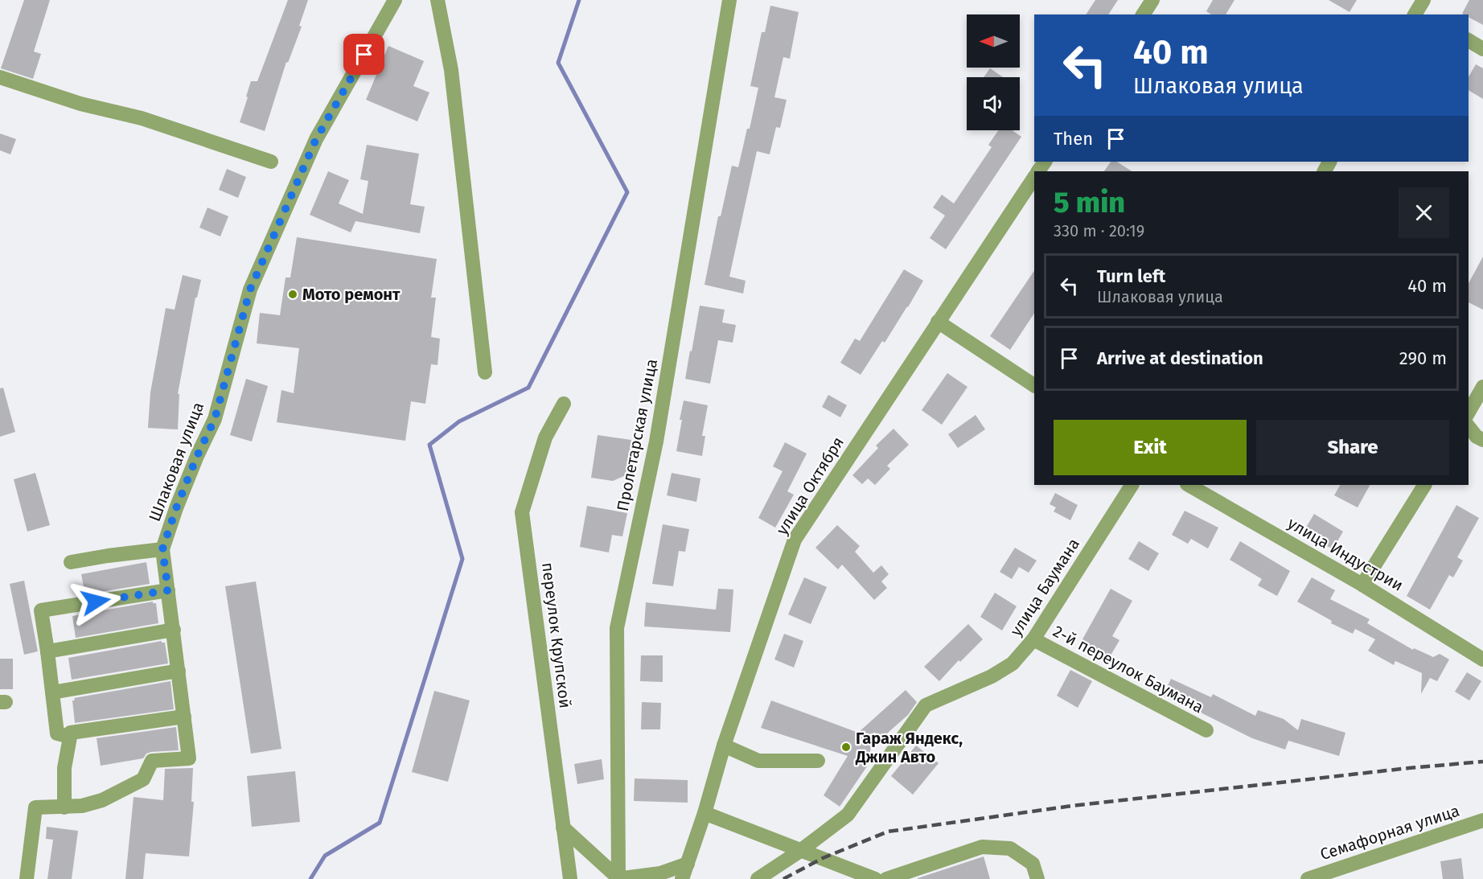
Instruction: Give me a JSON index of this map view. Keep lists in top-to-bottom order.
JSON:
{
  "streets": {
    "street": [
      "Пролетарская улица",
      "Шлаковая улица",
      "улица Октября",
      "улица Индустрии",
      "улица Баумана",
      "переулок Крупской",
      "2-й переулок Баумана",
      "Семафорная улица"
    ]
  },
  "crossings": [
    ["улица Баумана", "2-й переулок Баумана"]
  ],
  "places": ["Мото ремонт", "Гараж Яндекс, Джин Авто"],
  "north": "left",
  "page": {
    "turn": ["40 m", "Шлаковая улица"],
    "then": "Then",
    "heading": ["5 min", "330 m · 20:19"],
    "list": [
      {
        "name": "Turn left",
        "note": "Шлаковая улица",
        "value": "40 m"
      },
      {
        "name": "Arrive at destination",
        "value": "290 m"
      }
    ],
    "buttons": ["Exit", "Share"]
  }
}
